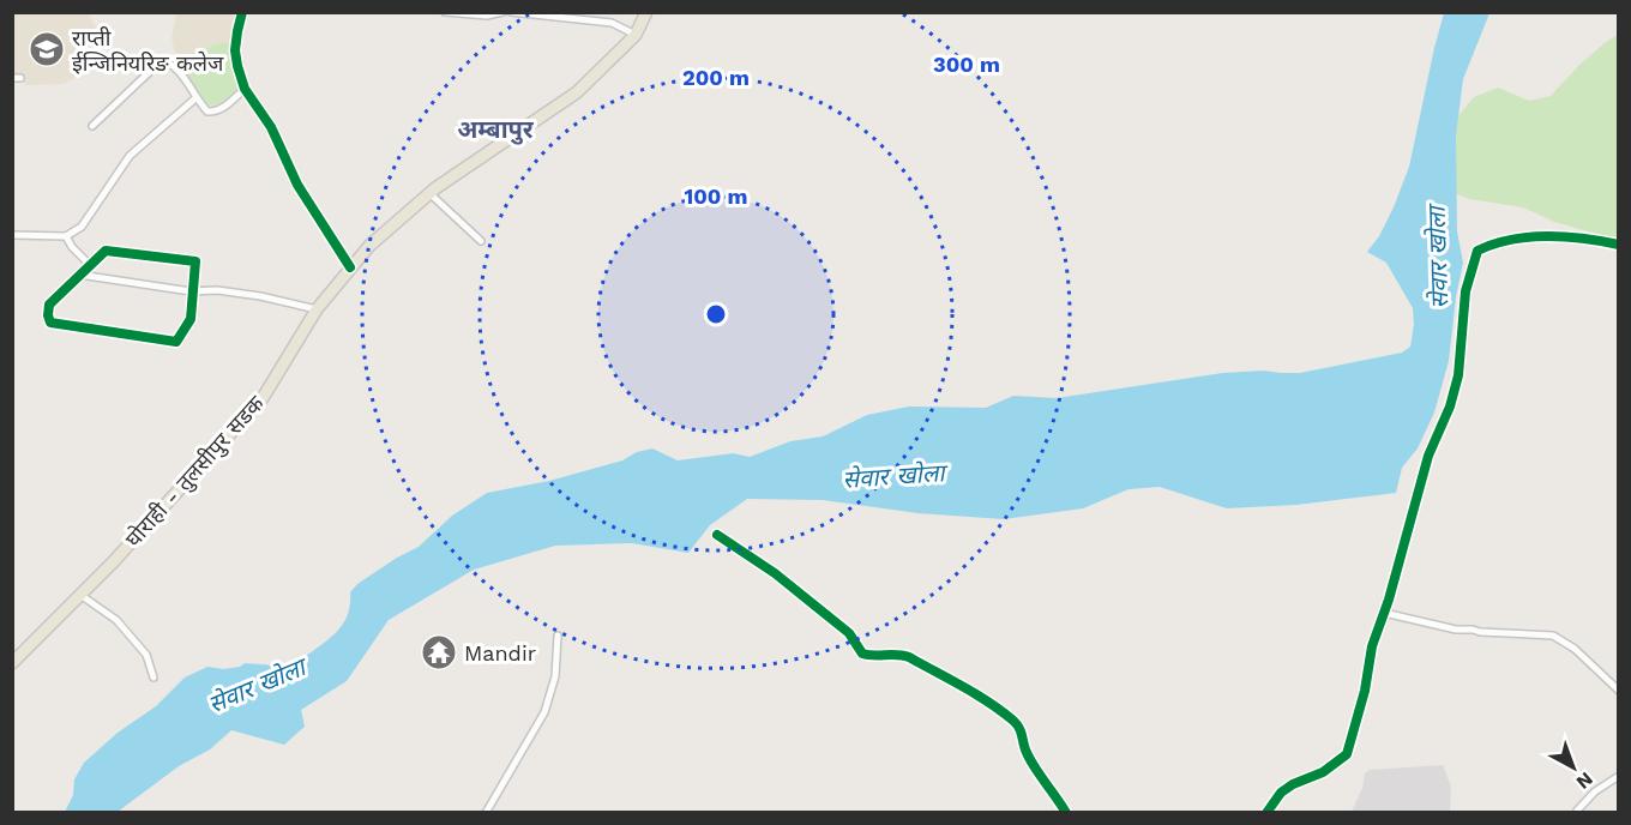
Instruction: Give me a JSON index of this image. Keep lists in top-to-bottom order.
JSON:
{
  "streets": {
    "main road": ["घोराही - तुलसीपुर सडक"]
  },
  "districts": ["अम्बापुर"],
  "water": ["सेवार खोला"],
  "places": {
    "school or university": ["राप्ती ईन्जिनियरिङ कलेज"],
    "temple": ["Mandir"]
  },
  "north": "bottom right",
  "rings": ["300 m", "200 m", "100 m"]
}
